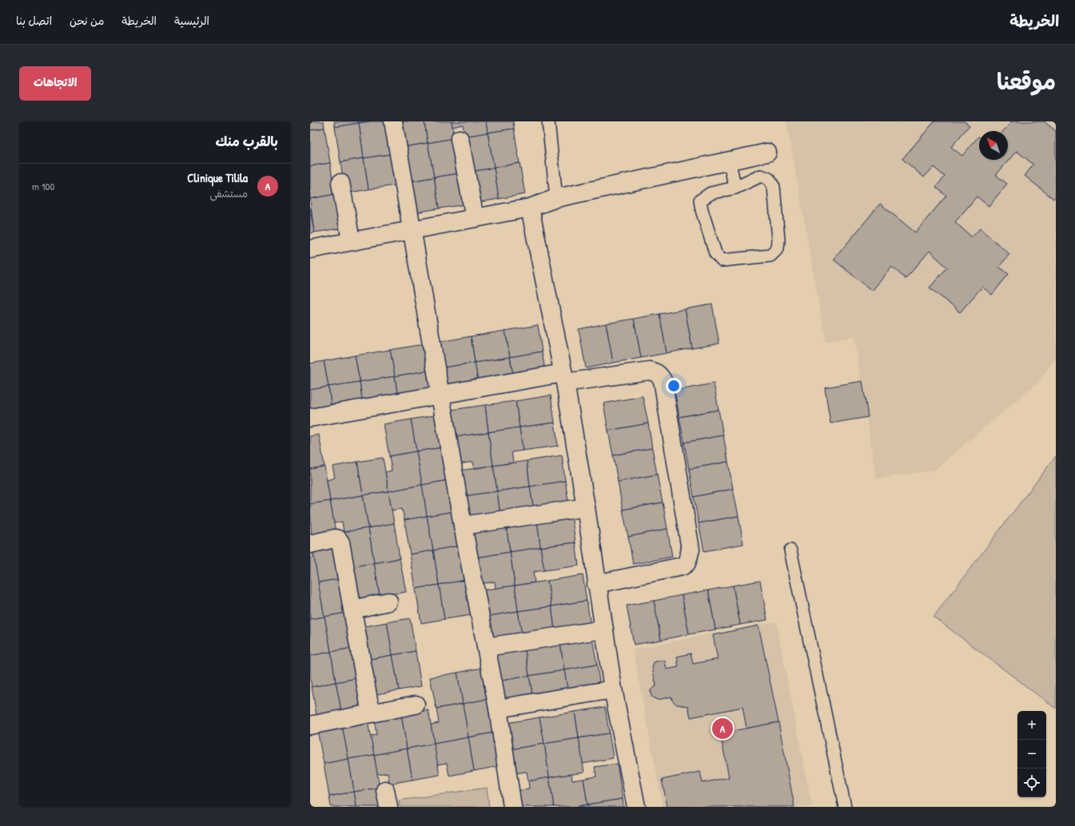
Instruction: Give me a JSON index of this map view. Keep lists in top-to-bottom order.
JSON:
{
  "north": "top left",
  "page": {
    "header": "الخريطة",
    "nav": [
      "الرئيسية",
      "الخريطة",
      "من نحن",
      "اتصل بنا"
    ],
    "title": "موقعنا",
    "buttons": "الاتجاهات",
    "heading": "بالقرب منك",
    "list": [
      {
        "mark": "A",
        "name": "Clinique Tilila",
        "note": "مستشفى",
        "value": "100 m"
      }
    ],
    "map_buttons": ["+", "−"],
    "pins": "A"
  }
}
